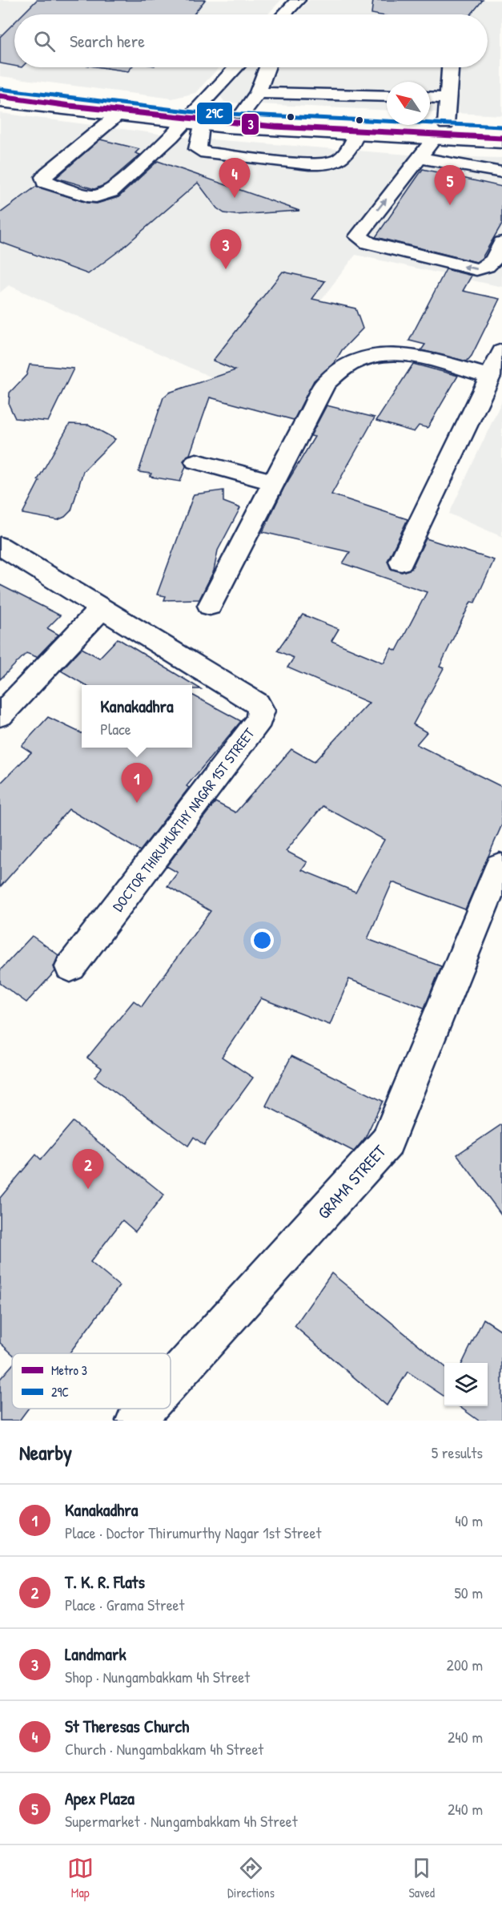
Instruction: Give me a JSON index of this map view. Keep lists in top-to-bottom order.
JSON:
{
  "streets": {
    "street": ["DOCTOR THIRUMURTHY NAGAR 1ST STREET", "GRAMA STREET"]
  },
  "lines": ["transit line 29C", "metro line 3"],
  "legend": ["Metro 3", "29C"],
  "north": "top left",
  "page": {
    "search": "Search here",
    "pins": [
      "4",
      "5",
      "3",
      "1",
      "2"
    ],
    "popup": ["Kanakadhra", "Place"],
    "heading": ["Nearby", "5 results"],
    "list": [
      {
        "mark": "1",
        "name": "Kanakadhra",
        "note": "Place · Doctor Thirumurthy Nagar 1st Street",
        "value": "40 m"
      },
      {
        "mark": "2",
        "name": "T. K. R. Flats",
        "note": "Place · Grama Street",
        "value": "50 m"
      },
      {
        "mark": "3",
        "name": "Landmark",
        "note": "Shop · Nungambakkam 4h Street",
        "value": "200 m"
      },
      {
        "mark": "4",
        "name": "St Theresas Church",
        "note": "Church · Nungambakkam 4h Street",
        "value": "240 m"
      },
      {
        "mark": "5",
        "name": "Apex Plaza",
        "note": "Supermarket · Nungambakkam 4h Street",
        "value": "240 m"
      }
    ],
    "nav": ["Map", "Directions", "Saved"]
  }
}
